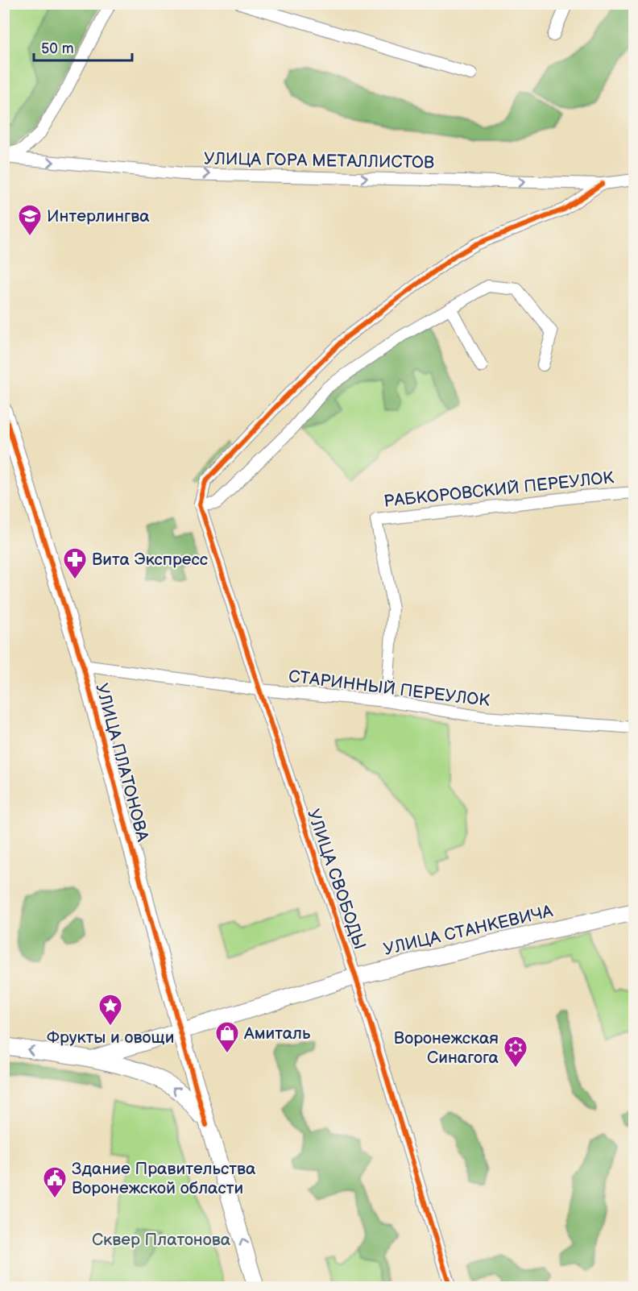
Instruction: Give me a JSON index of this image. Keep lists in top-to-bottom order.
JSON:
{
  "streets": {
    "street": [
      "УЛИЦА ГОРА МЕТАЛЛИСТОВ",
      "РАБКОРОВСКИЙ ПЕРЕУЛОК",
      "СТАРИННЫЙ ПЕРЕУЛОК",
      "УЛИЦА ПЛАТОНОВА",
      "УЛИЦА СВОБОДЫ",
      "УЛИЦА СТАНКЕВИЧА"
    ]
  },
  "crossings": [
    ["РАБКОРОВСКИЙ ПЕРЕУЛОК", "СТАРИННЫЙ ПЕРЕУЛОК"],
    ["СТАРИННЫЙ ПЕРЕУЛОК", "УЛИЦА ПЛАТОНОВА"],
    ["СТАРИННЫЙ ПЕРЕУЛОК", "УЛИЦА СВОБОДЫ"],
    ["УЛИЦА ПЛАТОНОВА", "УЛИЦА СТАНКЕВИЧА"],
    ["УЛИЦА СВОБОДЫ", "УЛИЦА СТАНКЕВИЧА"]
  ],
  "one_way": ["УЛИЦА ГОРА МЕТАЛЛИСТОВ"],
  "parks": ["Сквер Платонова"],
  "places": {
    "school or university": ["Интерлингва"],
    "pharmacy": ["Вита Экспресс"],
    "place": ["Фрукты и овощи"],
    "shop": ["Амиталь"],
    "synagogue": ["Воронежская Синагога"],
    "public building": ["Здание Правительства Воронежской области"]
  },
  "scale_bar": "50 m"
}
